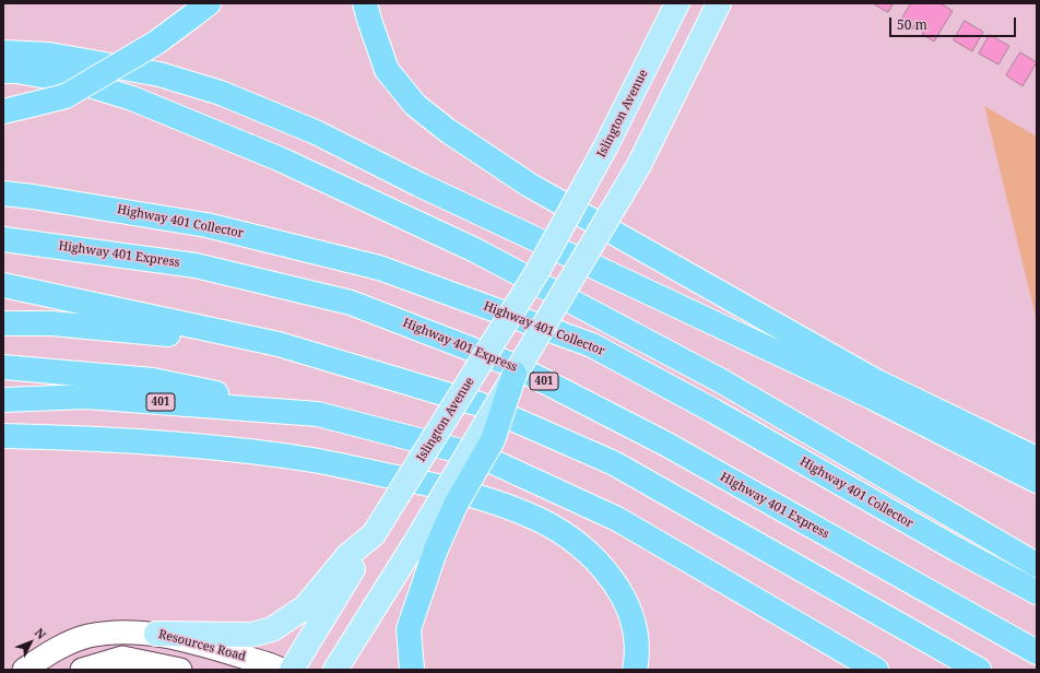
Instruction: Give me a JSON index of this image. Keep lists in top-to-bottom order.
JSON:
{
  "streets": {
    "highway": ["Highway 401 Collector", "Highway 401 Express", "401"],
    "main road": ["Islington Avenue"],
    "street": ["Resources Road"]
  },
  "scale_bar": "50 m",
  "north": "top right"
}
